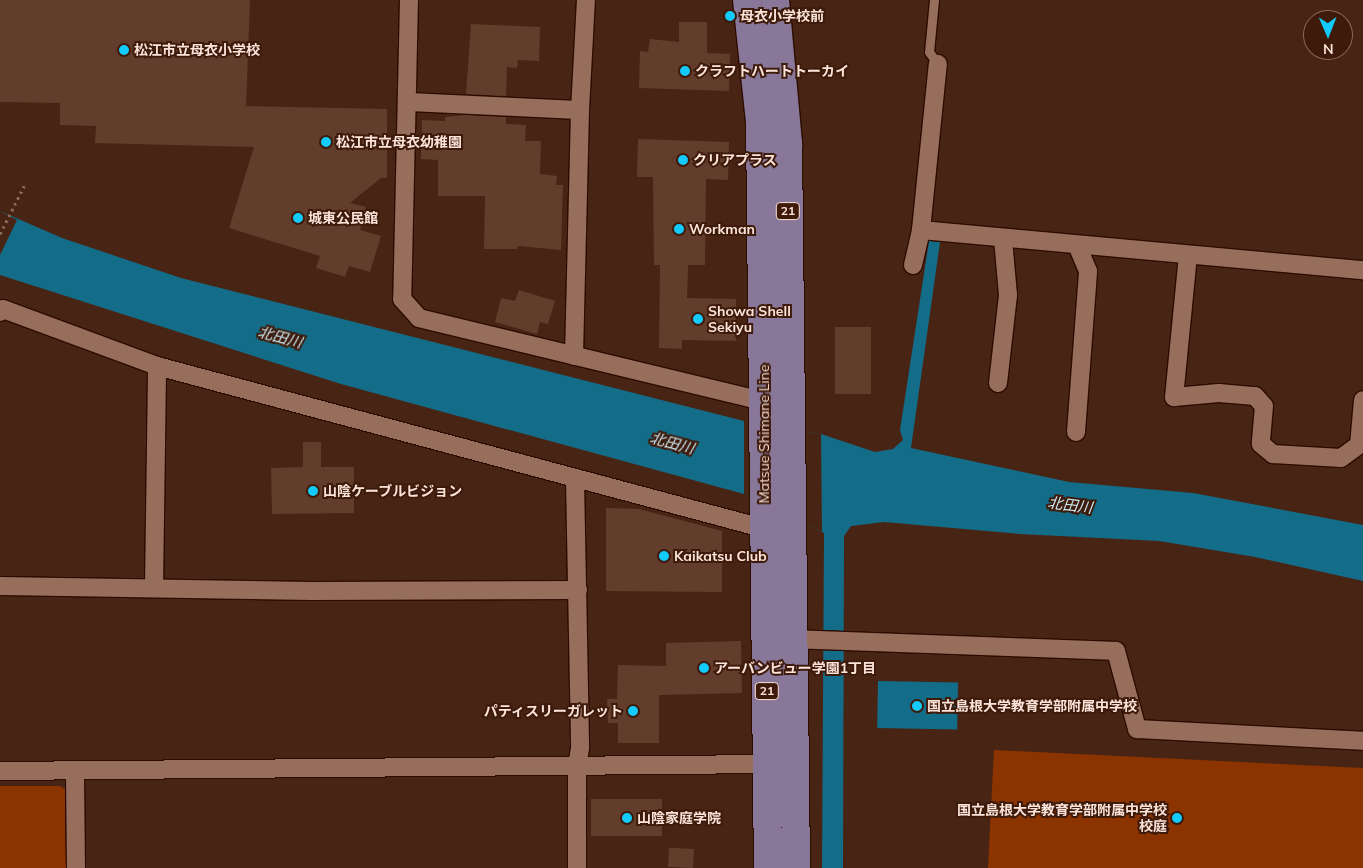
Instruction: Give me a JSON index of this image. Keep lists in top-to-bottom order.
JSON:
{
  "streets": {
    "main road": ["21", "Matsue Shimane Line"]
  },
  "water": ["北田川"],
  "places": [
    "母衣小学校前",
    "松江市立母衣小学校",
    "クラフトハートトーカイ",
    "松江市立母衣幼稚園",
    "クリアプラス",
    "城東公民館",
    "Workman",
    "Showa Shell Sekiyu",
    "山陰ケーブルビジョン",
    "Kaikatsu Club",
    "アーバンビュー学園1丁目",
    "国立島根大学教育学部附属中学校",
    "パティスリーガレット",
    "山陰家庭学院",
    "国立島根大学教育学部附属中学校 校庭"
  ],
  "north": "bottom"
}
